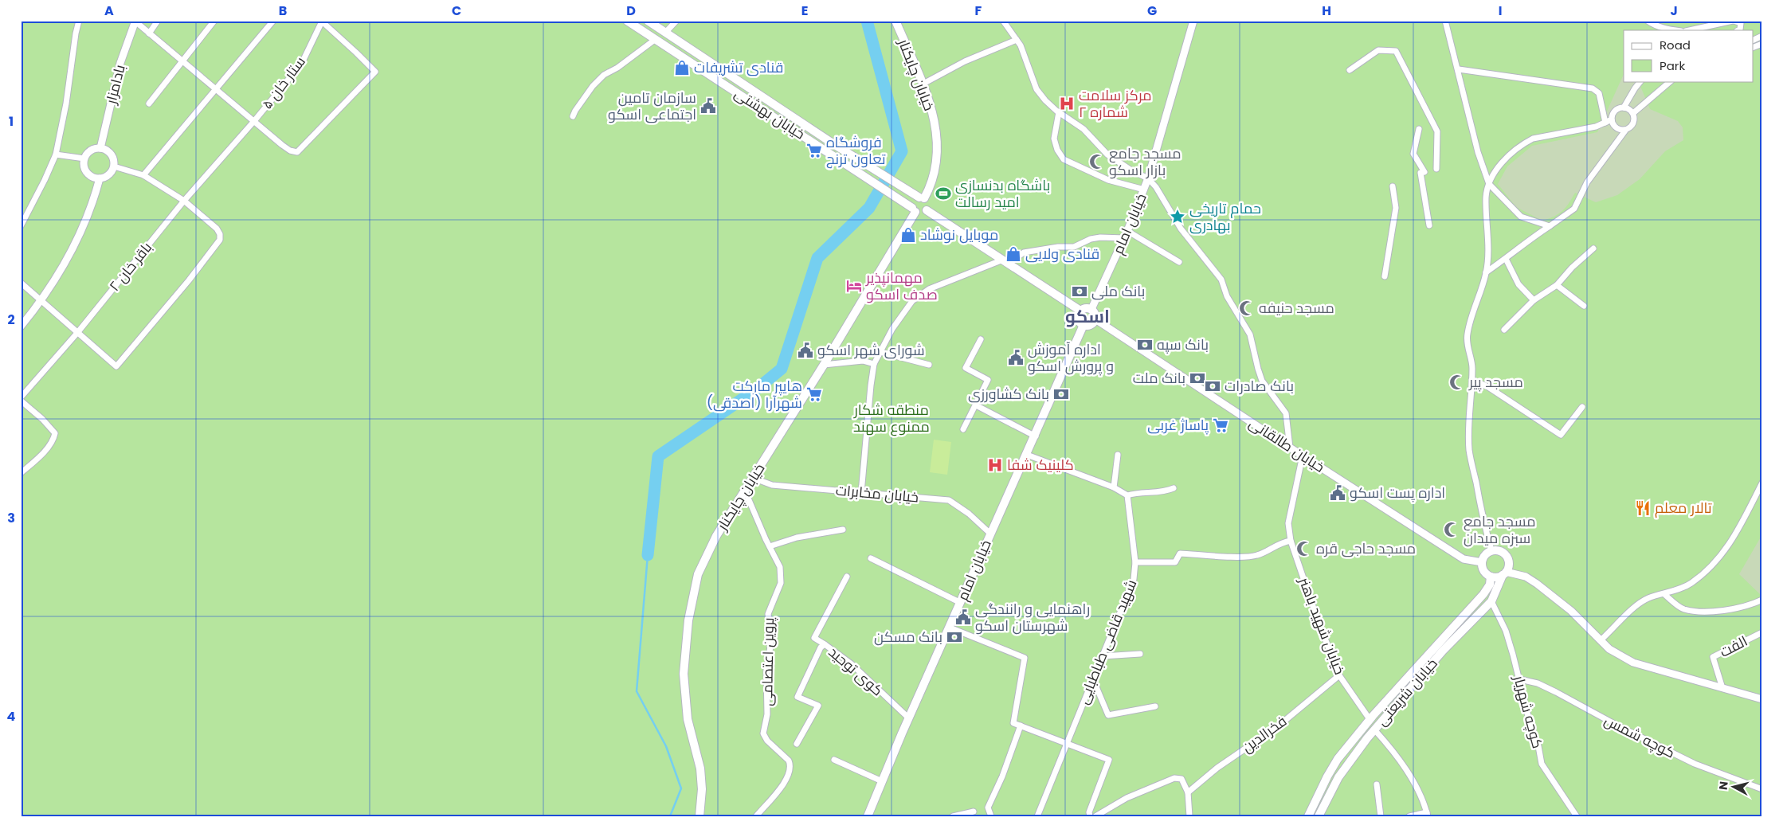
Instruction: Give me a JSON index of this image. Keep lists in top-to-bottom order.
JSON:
{
  "streets": {
    "main road": [
      "خیابان چایکنار",
      "خیابان بهشتی",
      "خیابان امام",
      "خیابان شریعتی"
    ],
    "street": [
      "ستار خان ۵",
      "بادامزار",
      "باقر خان ۲",
      "خیابان طالقانی",
      "خیابان مخابرات",
      "خیابان شهید باهنر",
      "شهید قاضی طباطبایی",
      "الفت",
      "پروین اعتصامی",
      "کوی توحید",
      "کوچه شهریار",
      "فخرالدین",
      "کوچه شمس"
    ]
  },
  "crossings": [
    ["خیابان چایکنار", "خیابان بهشتی"],
    ["خیابان چایکنار", "خیابان مخابرات"],
    ["خیابان چایکنار", "پروین اعتصامی"],
    ["ستار خان ۵", "باقر خان ۲"],
    ["خیابان امام", "خیابان طالقانی"],
    ["خیابان امام", "خیابان مخابرات"],
    ["خیابان امام", "کوی توحید"],
    ["خیابان طالقانی", "خیابان شهید باهنر"],
    ["خیابان طالقانی", "خیابان شریعتی"],
    ["خیابان شهید باهنر", "خیابان شریعتی"],
    ["خیابان شهید باهنر", "فخرالدین"],
    ["خیابان شریعتی", "کوچه شهریار"],
    ["کوچه شهریار", "کوچه شمس"]
  ],
  "districts": ["اسکو"],
  "parks": ["منطقه شکار ممنوع سهند"],
  "places": {
    "shop": ["قنادی تشریفات", "موبایل نوشاد", "قنادی ولایی"],
    "hospital": ["مرکز سلامت شماره ۲", "کلینیک شفا"],
    "public building": [
      "سازمان تامین اجتماعی اسکو",
      "شورای شهر اسکو",
      "اداره آموزش و پرورش اسکو",
      "اداره پست اسکو",
      "راهنمایی و رانندگی شهرستان اسکو"
    ],
    "supermarket": ["فروشگاه تعاون ترنج", "هایپر مارکت شهرآرا (اصدقی)", "پاساژ غربی"],
    "mosque": [
      "مسجد جامع بازار اسکو",
      "مسجد حنیفه",
      "مسجد پیر",
      "مسجد جامع سبزه میدان",
      "مسجد حاجی قره"
    ],
    "sports": ["باشگاه بدنسازی امید رسالت"],
    "place": ["حمام تاریخی بهادری"],
    "hotel": ["مهمانپذیر صدف اسکو"],
    "bank": [
      "بانک ملی",
      "بانک سپه",
      "بانک ملت",
      "بانک صادرات",
      "بانک کشاورزی",
      "بانک مسکن"
    ],
    "restaurant": ["تالار معلم"]
  },
  "legend": ["Road", "Park"],
  "north": "left",
  "grid": {
    "columns": [
      "A",
      "B",
      "C",
      "D",
      "E",
      "F",
      "G",
      "H",
      "I",
      "J"
    ],
    "rows": [
      "1",
      "2",
      "3",
      "4"
    ]
  }
}
